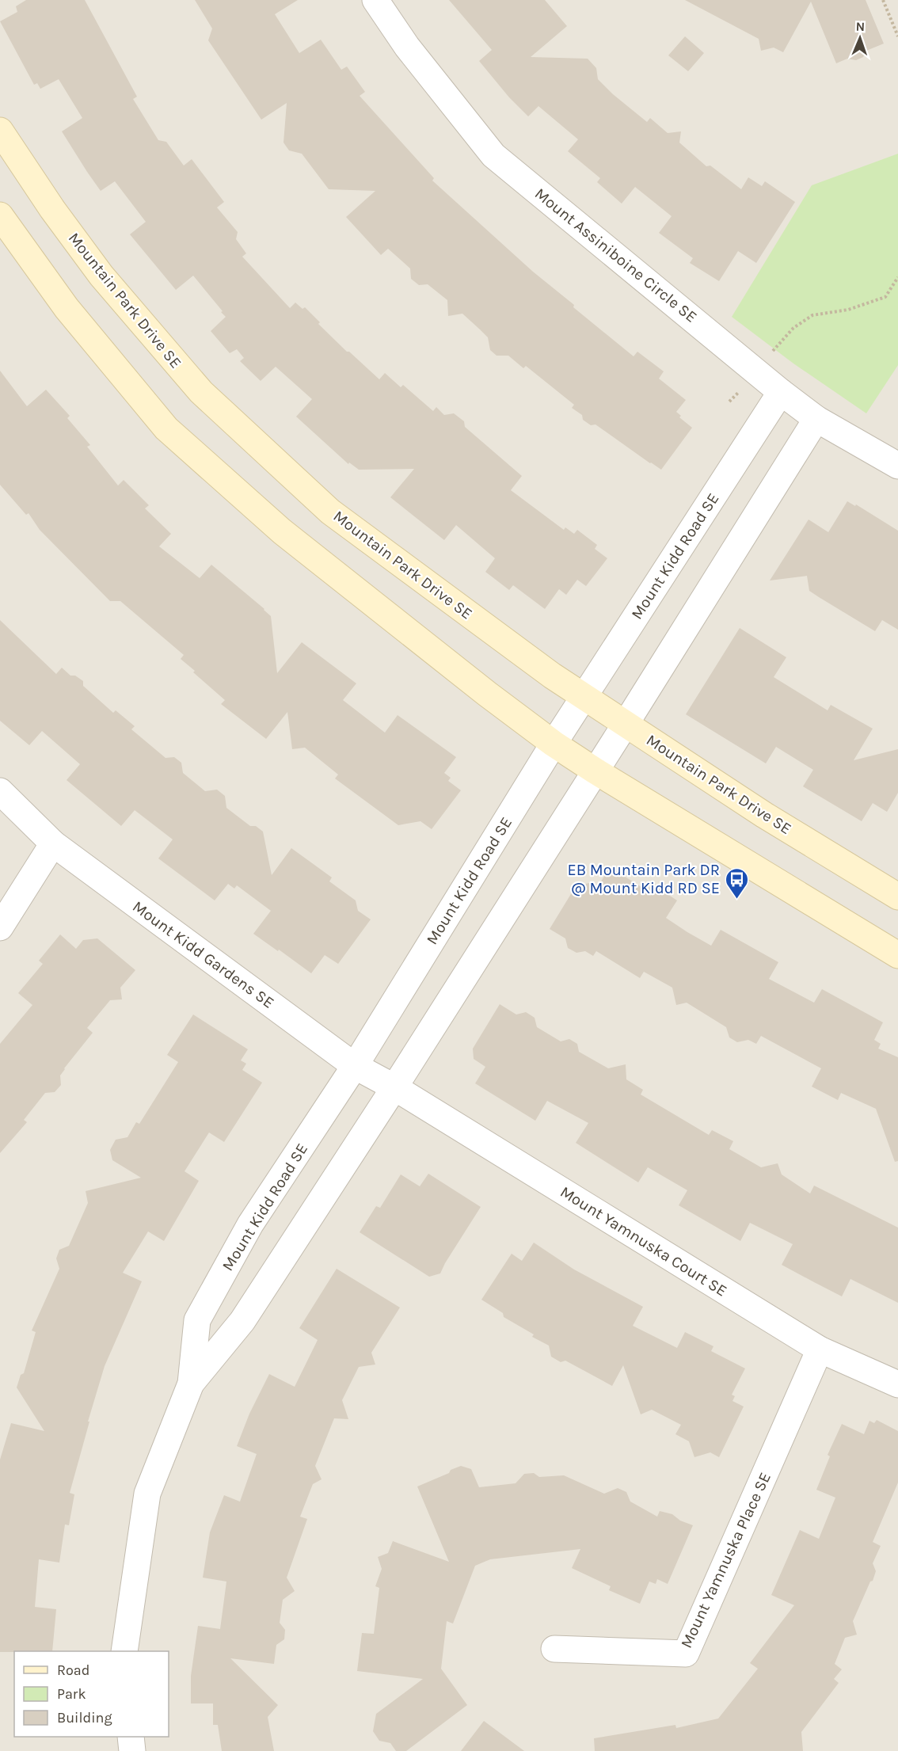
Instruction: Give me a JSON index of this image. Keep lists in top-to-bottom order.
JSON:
{
  "streets": {
    "street": [
      "Mount Assiniboine Circle SE",
      "Mountain Park Drive SE",
      "Mount Kidd Road SE",
      "Mount Kidd Gardens SE",
      "Mount Yamnuska Court SE",
      "Mount Yamnuska Place SE"
    ]
  },
  "crossings": [
    ["Mount Assiniboine Circle SE", "Mount Kidd Road SE"],
    ["Mountain Park Drive SE", "Mount Kidd Road SE"],
    ["Mount Kidd Road SE", "Mount Kidd Gardens SE"],
    ["Mount Kidd Road SE", "Mount Yamnuska Court SE"],
    ["Mount Kidd Gardens SE", "Mount Yamnuska Court SE"],
    ["Mount Yamnuska Court SE", "Mount Yamnuska Place SE"]
  ],
  "places": {
    "bus stop": ["EB Mountain Park DR @ Mount Kidd RD SE"]
  },
  "legend": ["Road", "Park", "Building"],
  "north": "top"
}
